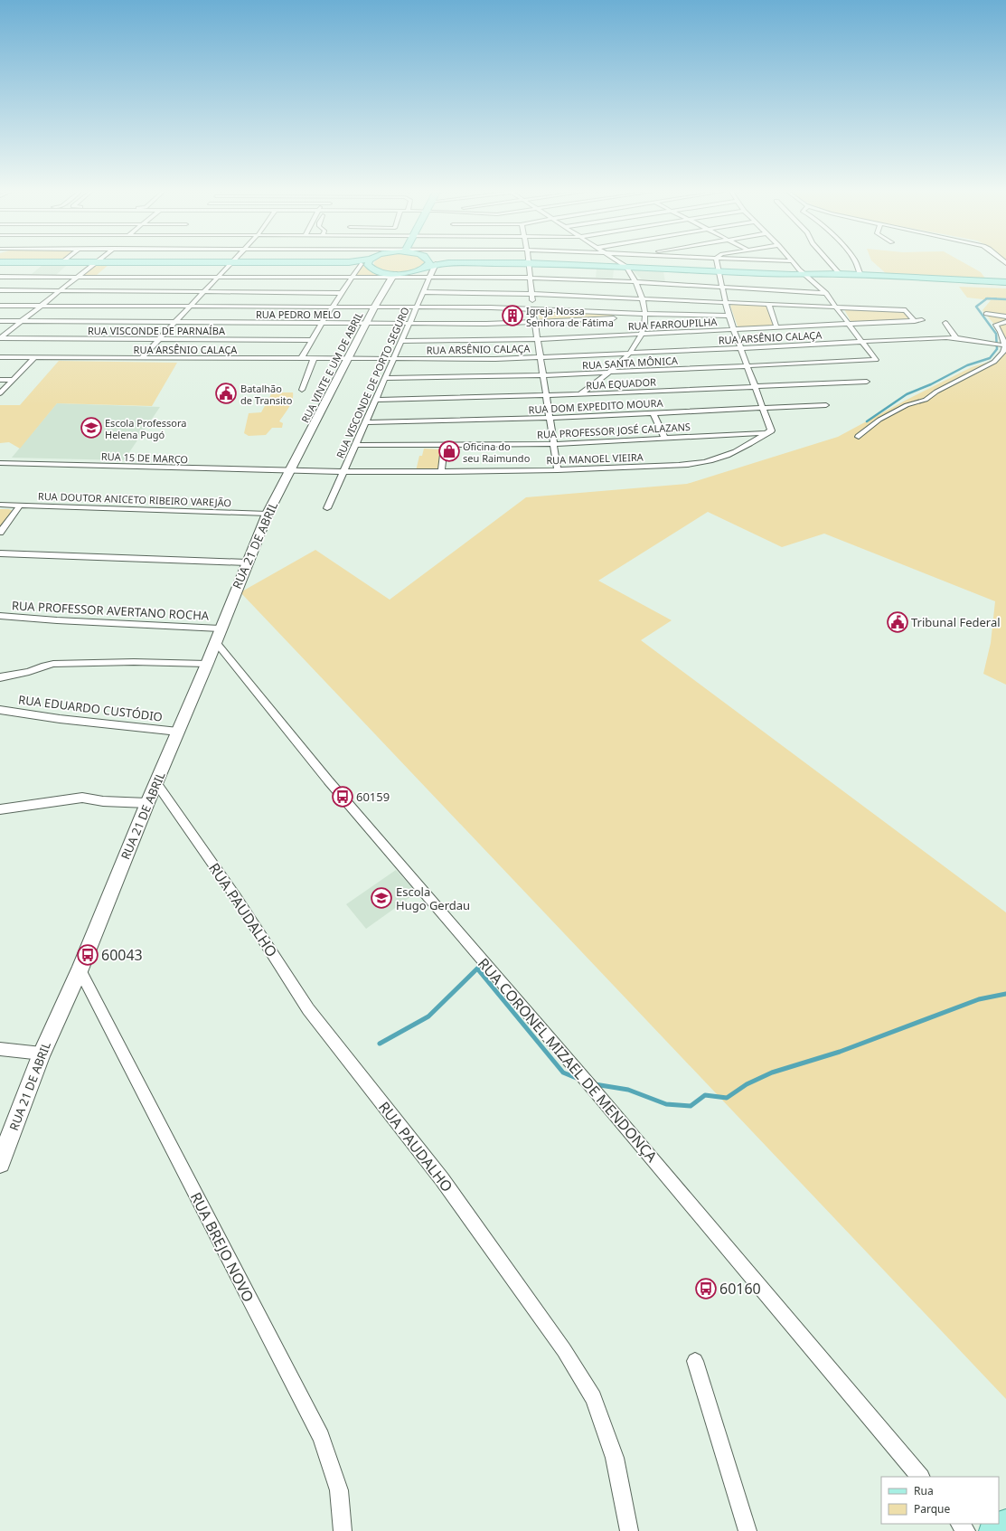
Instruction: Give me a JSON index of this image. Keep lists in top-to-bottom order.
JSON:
{
  "streets": {
    "street": [
      "RUA PEDRO MELO",
      "RUA FARROUPILHA",
      "RUA VISCONDE DE PARNAÍBA",
      "RUA ARSÊNIO CALAÇA",
      "RUA SANTA MÔNICA",
      "RUA VINTE E UM DE ABRIL",
      "RUA VISCONDE DE PORTO SEGURO",
      "RUA EQUADOR",
      "RUA DOM EXPEDITO MOURA",
      "RUA PROFESSOR JOSÉ CALAZANS",
      "RUA 15 DE MARÇO",
      "RUA MANOEL VIEIRA",
      "RUA DOUTOR ANICETO RIBEIRO VAREJÃO",
      "RUA 21 DE ABRIL",
      "RUA PROFESSOR AVERTANO ROCHA",
      "RUA EDUARDO CUSTÓDIO",
      "RUA PAUDALHO",
      "RUA CORONEL MIZAEL DE MENDONÇA",
      "RUA BREJO NOVO"
    ]
  },
  "crossings": [
    ["RUA PEDRO MELO", "RUA VINTE E UM DE ABRIL"],
    ["RUA PEDRO MELO", "RUA VISCONDE DE PORTO SEGURO"],
    ["RUA FARROUPILHA", "RUA VISCONDE DE PORTO SEGURO"],
    ["RUA ARSÊNIO CALAÇA", "RUA SANTA MÔNICA"],
    ["RUA ARSÊNIO CALAÇA", "RUA VINTE E UM DE ABRIL"],
    ["RUA ARSÊNIO CALAÇA", "RUA VISCONDE DE PORTO SEGURO"],
    ["RUA SANTA MÔNICA", "RUA VISCONDE DE PORTO SEGURO"],
    ["RUA VINTE E UM DE ABRIL", "RUA 15 DE MARÇO"],
    ["RUA VINTE E UM DE ABRIL", "RUA MANOEL VIEIRA"],
    ["RUA VINTE E UM DE ABRIL", "RUA 21 DE ABRIL"],
    ["RUA VISCONDE DE PORTO SEGURO", "RUA EQUADOR"],
    ["RUA VISCONDE DE PORTO SEGURO", "RUA DOM EXPEDITO MOURA"],
    ["RUA VISCONDE DE PORTO SEGURO", "RUA PROFESSOR JOSÉ CALAZANS"],
    ["RUA VISCONDE DE PORTO SEGURO", "RUA MANOEL VIEIRA"],
    ["RUA PROFESSOR JOSÉ CALAZANS", "RUA MANOEL VIEIRA"],
    ["RUA 15 DE MARÇO", "RUA MANOEL VIEIRA"],
    ["RUA 15 DE MARÇO", "RUA 21 DE ABRIL"],
    ["RUA MANOEL VIEIRA", "RUA 21 DE ABRIL"],
    ["RUA DOUTOR ANICETO RIBEIRO VAREJÃO", "RUA 21 DE ABRIL"],
    ["RUA 21 DE ABRIL", "RUA PROFESSOR AVERTANO ROCHA"],
    ["RUA 21 DE ABRIL", "RUA EDUARDO CUSTÓDIO"],
    ["RUA 21 DE ABRIL", "RUA PAUDALHO"],
    ["RUA 21 DE ABRIL", "RUA CORONEL MIZAEL DE MENDONÇA"],
    ["RUA 21 DE ABRIL", "RUA BREJO NOVO"],
    ["RUA PROFESSOR AVERTANO ROCHA", "RUA CORONEL MIZAEL DE MENDONÇA"]
  ],
  "places": {
    "building": ["Igreja Nossa Senhora de Fátima"],
    "public building": ["Batalhão de Transito", "Tribunal Federal"],
    "school or university": ["Escola Professora Helena Pugó", "Escola Hugo Gerdau"],
    "shop": ["Oficina do seu Raimundo"],
    "bus stop": ["60159", "60043", "60160"]
  },
  "legend": ["Rua", "Parque"]
}
